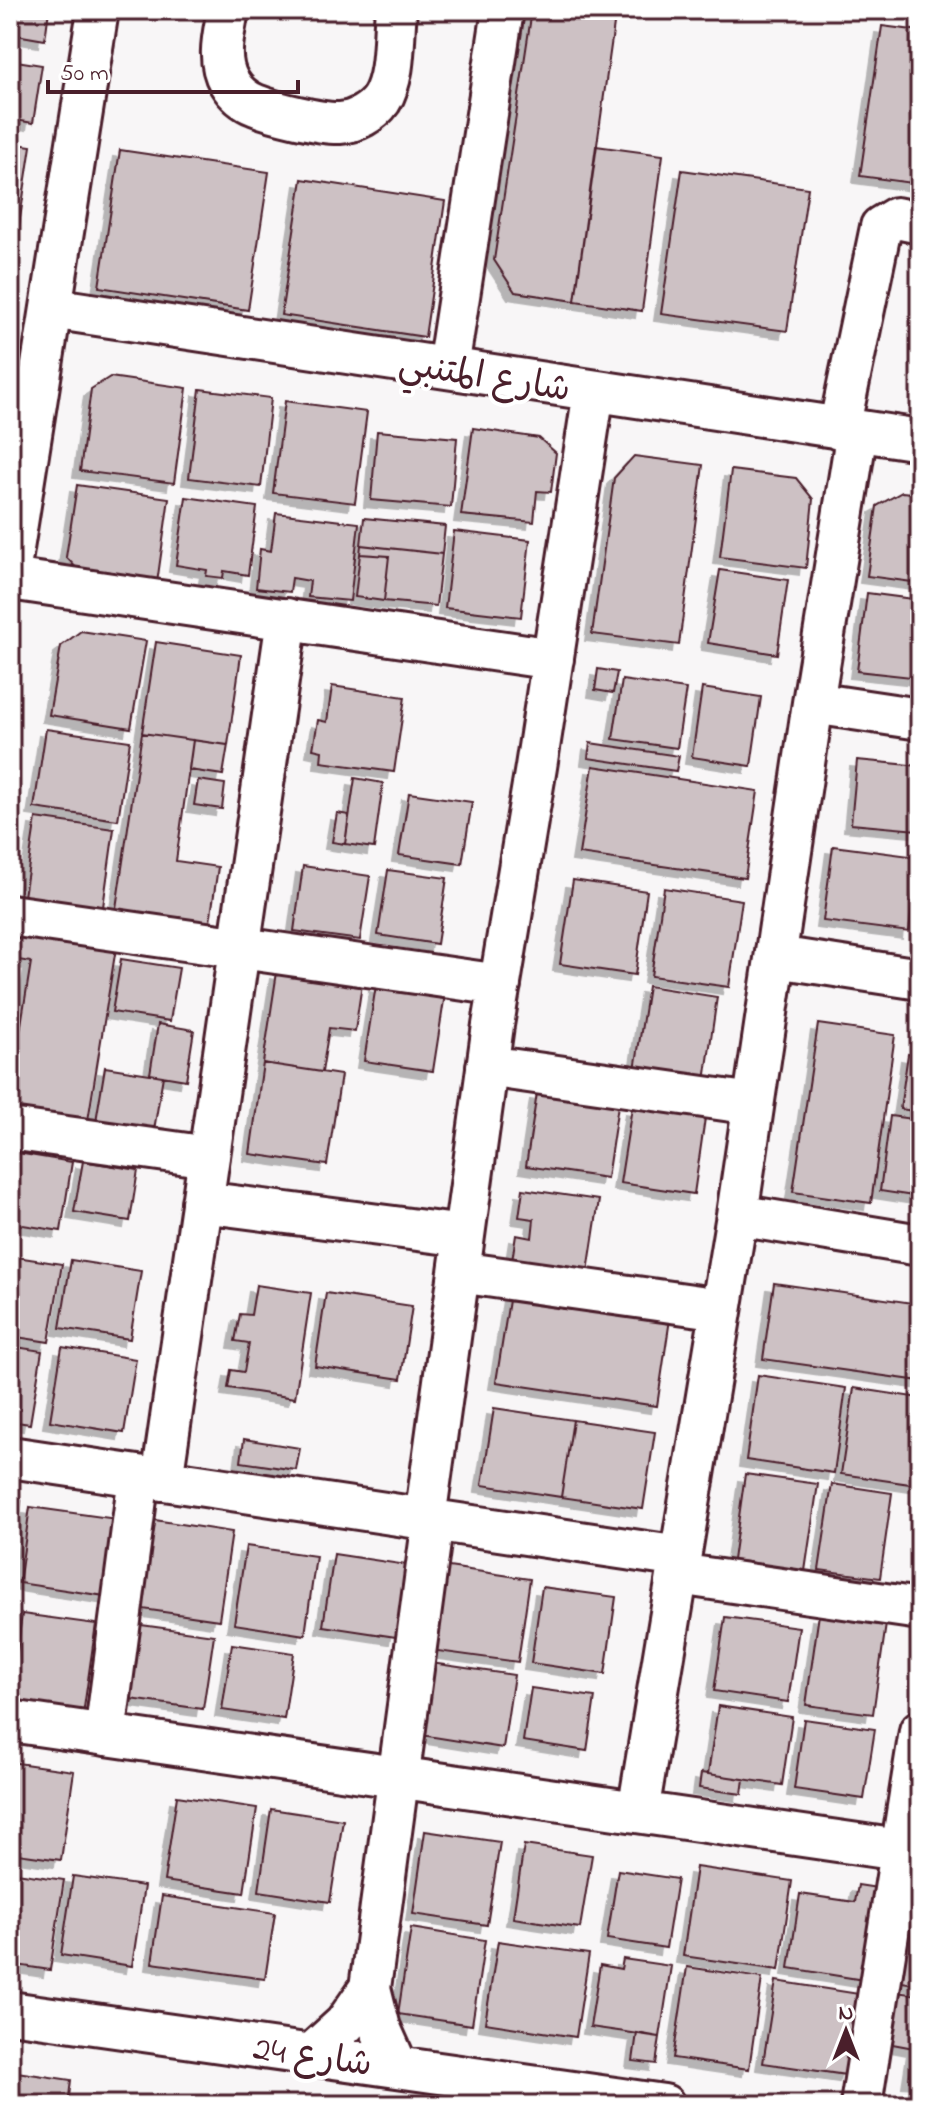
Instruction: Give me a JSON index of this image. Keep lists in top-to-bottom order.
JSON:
{
  "streets": {
    "street": ["شارع المتنبي", "شارع 24"]
  },
  "scale_bar": "50 m",
  "north": "top"
}
